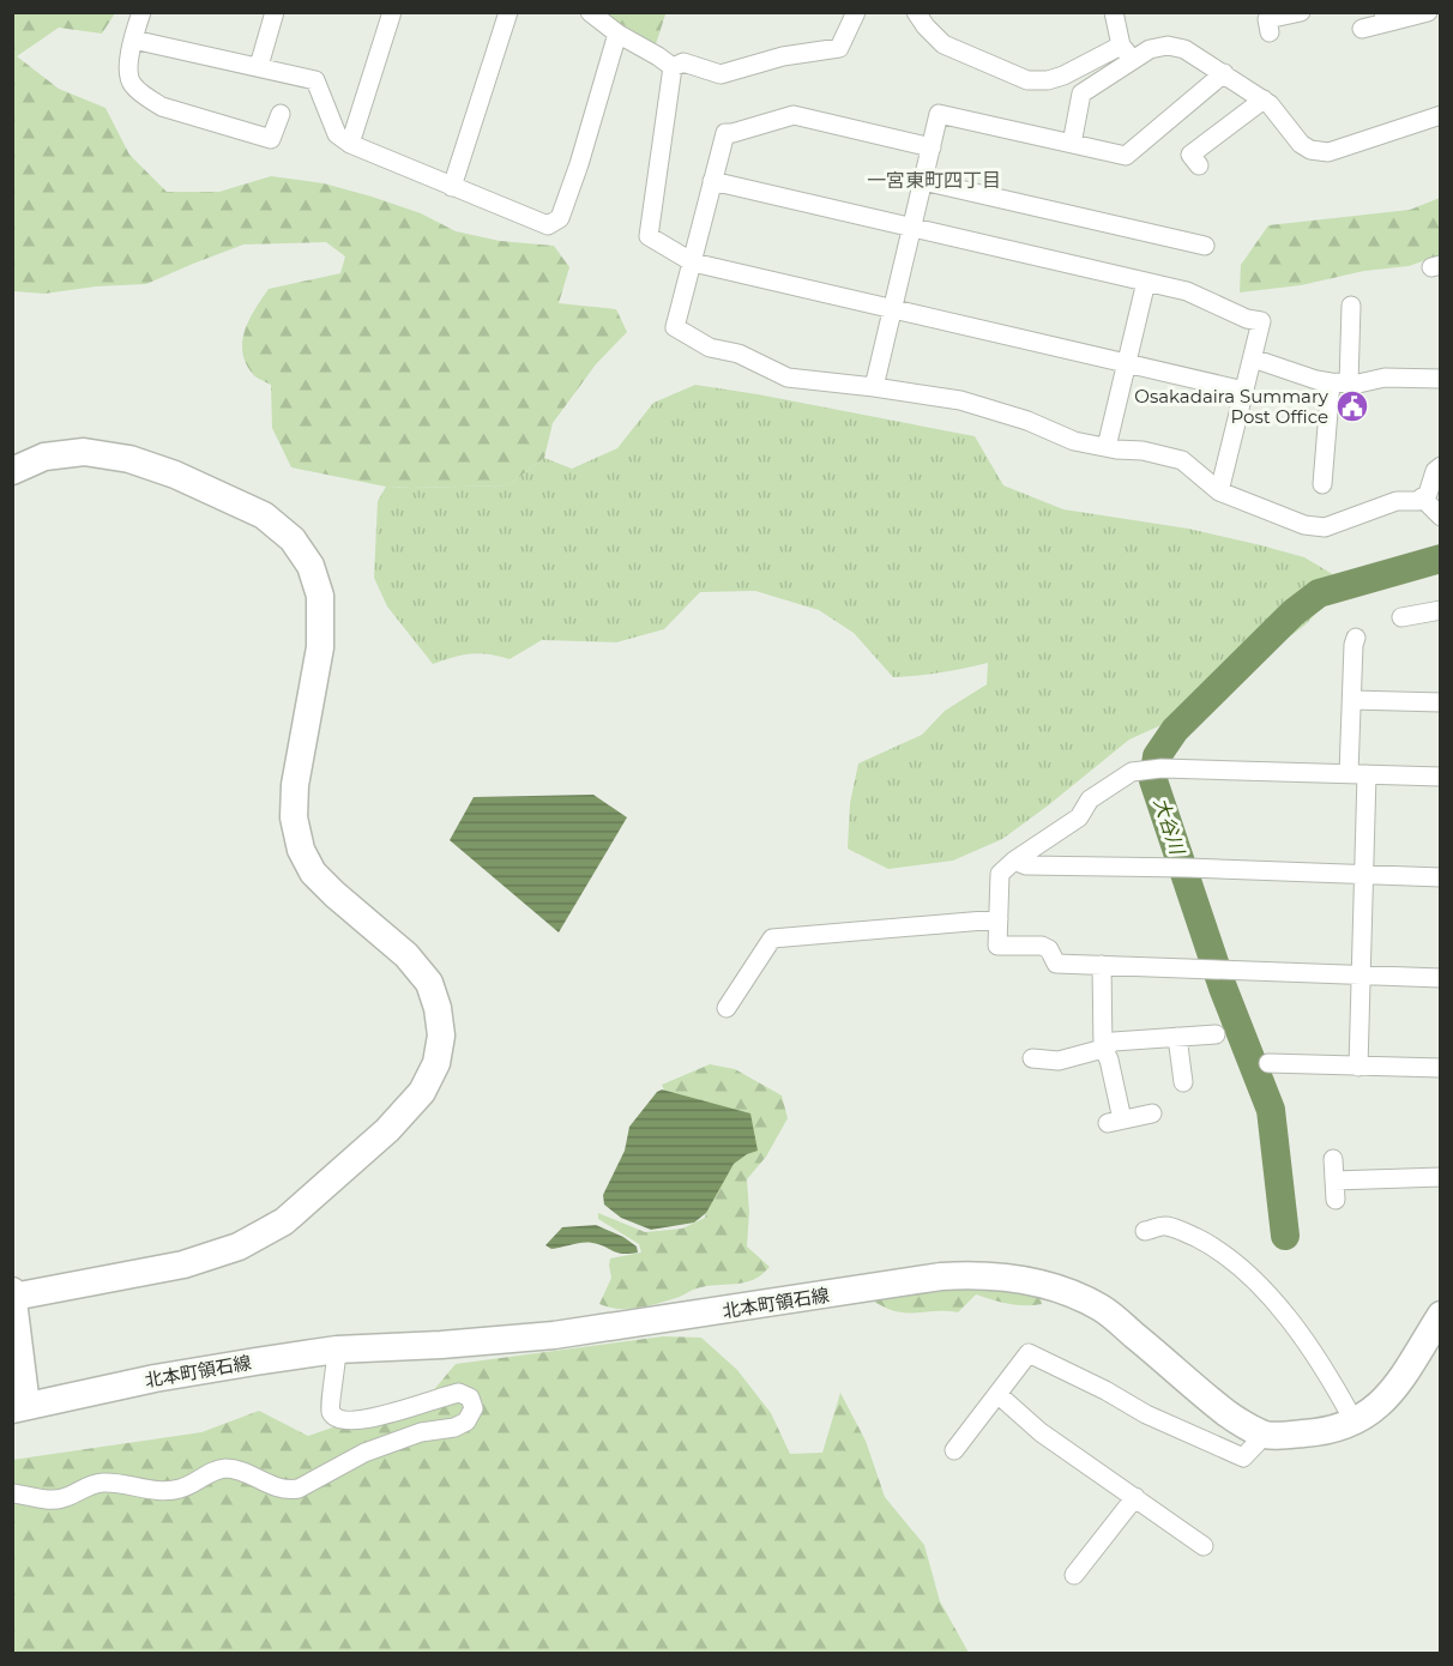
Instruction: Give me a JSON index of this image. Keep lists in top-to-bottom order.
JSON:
{
  "streets": {
    "main road": ["北本町領石線"]
  },
  "districts": ["一宮東町四丁目"],
  "water": ["大谷川"],
  "places": {
    "public building": ["Osakadaira Summary Post Office"]
  }
}
